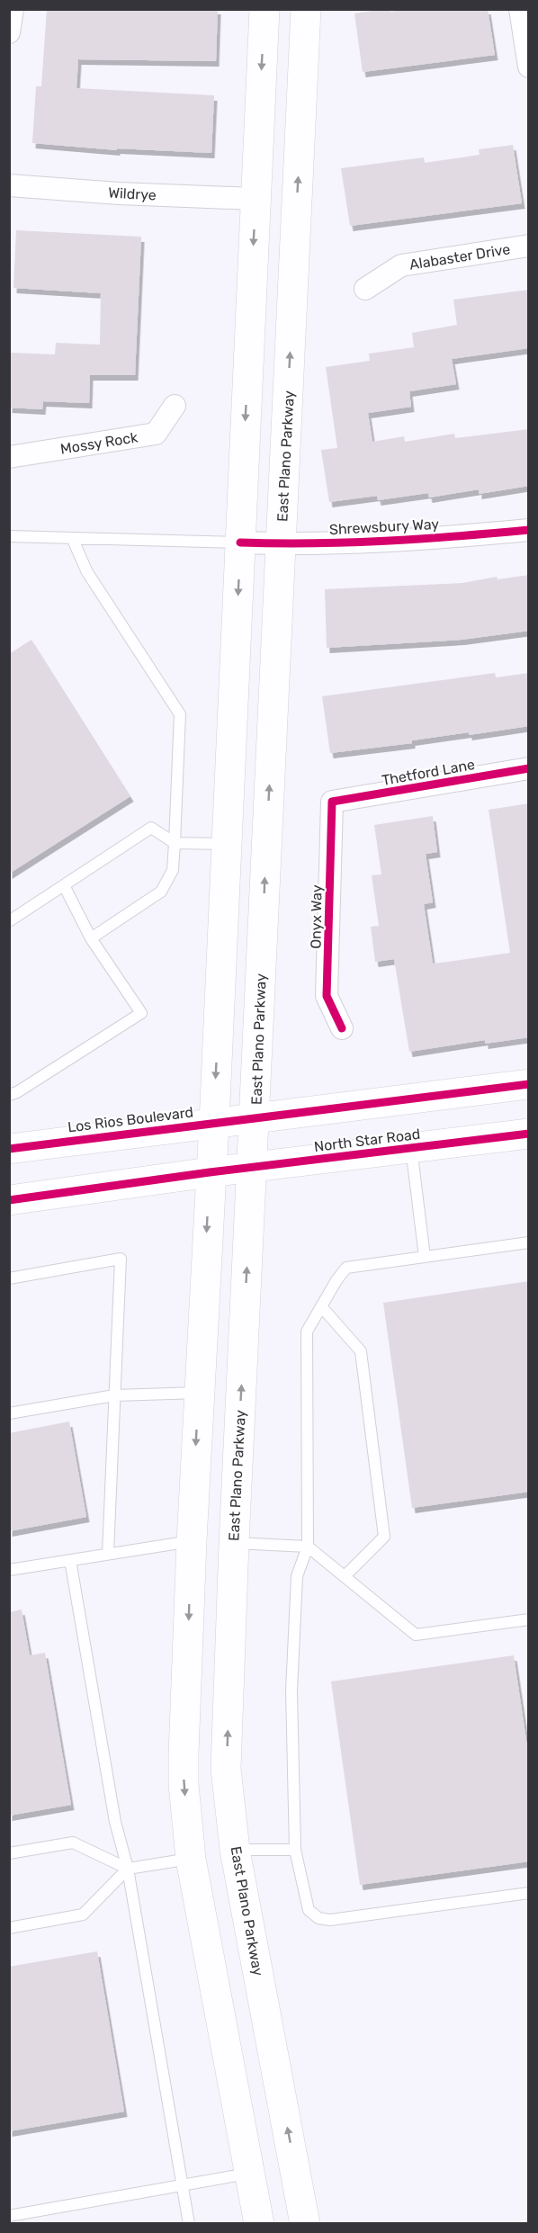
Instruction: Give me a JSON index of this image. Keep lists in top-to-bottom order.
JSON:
{
  "streets": {
    "main road": ["East Plano Parkway", "Los Rios Boulevard", "North Star Road"],
    "street": [
      "Wildrye",
      "Alabaster Drive",
      "Mossy Rock",
      "Shrewsbury Way",
      "Thetford Lane",
      "Onyx Way"
    ]
  },
  "crossings": [
    ["East Plano Parkway", "Shrewsbury Way"],
    ["East Plano Parkway", "Los Rios Boulevard"],
    ["East Plano Parkway", "North Star Road"],
    ["Thetford Lane", "Onyx Way"]
  ]
}
